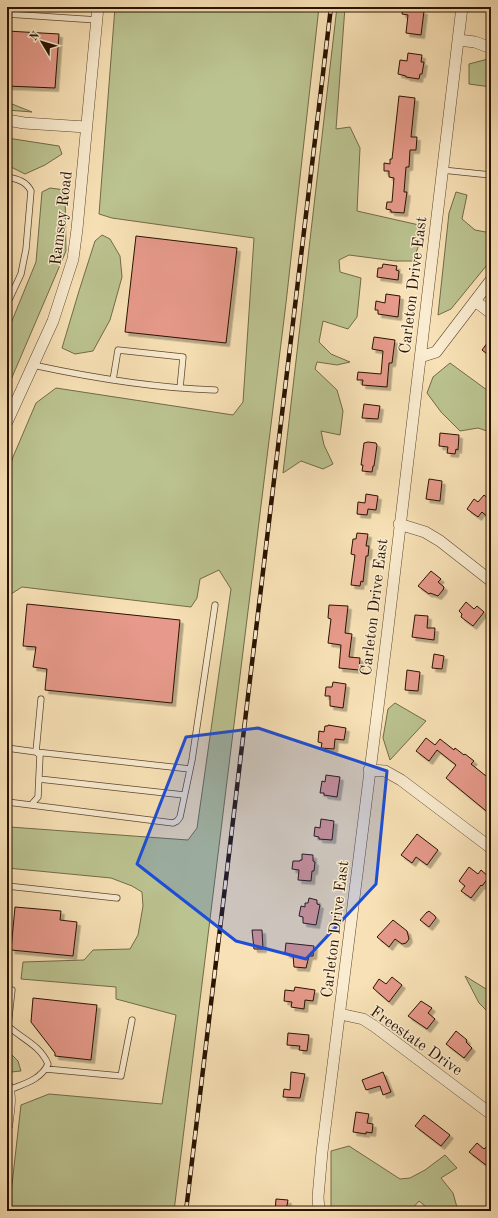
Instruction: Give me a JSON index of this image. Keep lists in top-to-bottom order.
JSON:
{
  "streets": {
    "street": ["Ramsey Road", "Carleton Drive East", "Freestate Drive"]
  },
  "crossings": [
    ["Carleton Drive East", "Freestate Drive"]
  ],
  "north": "top left"
}
